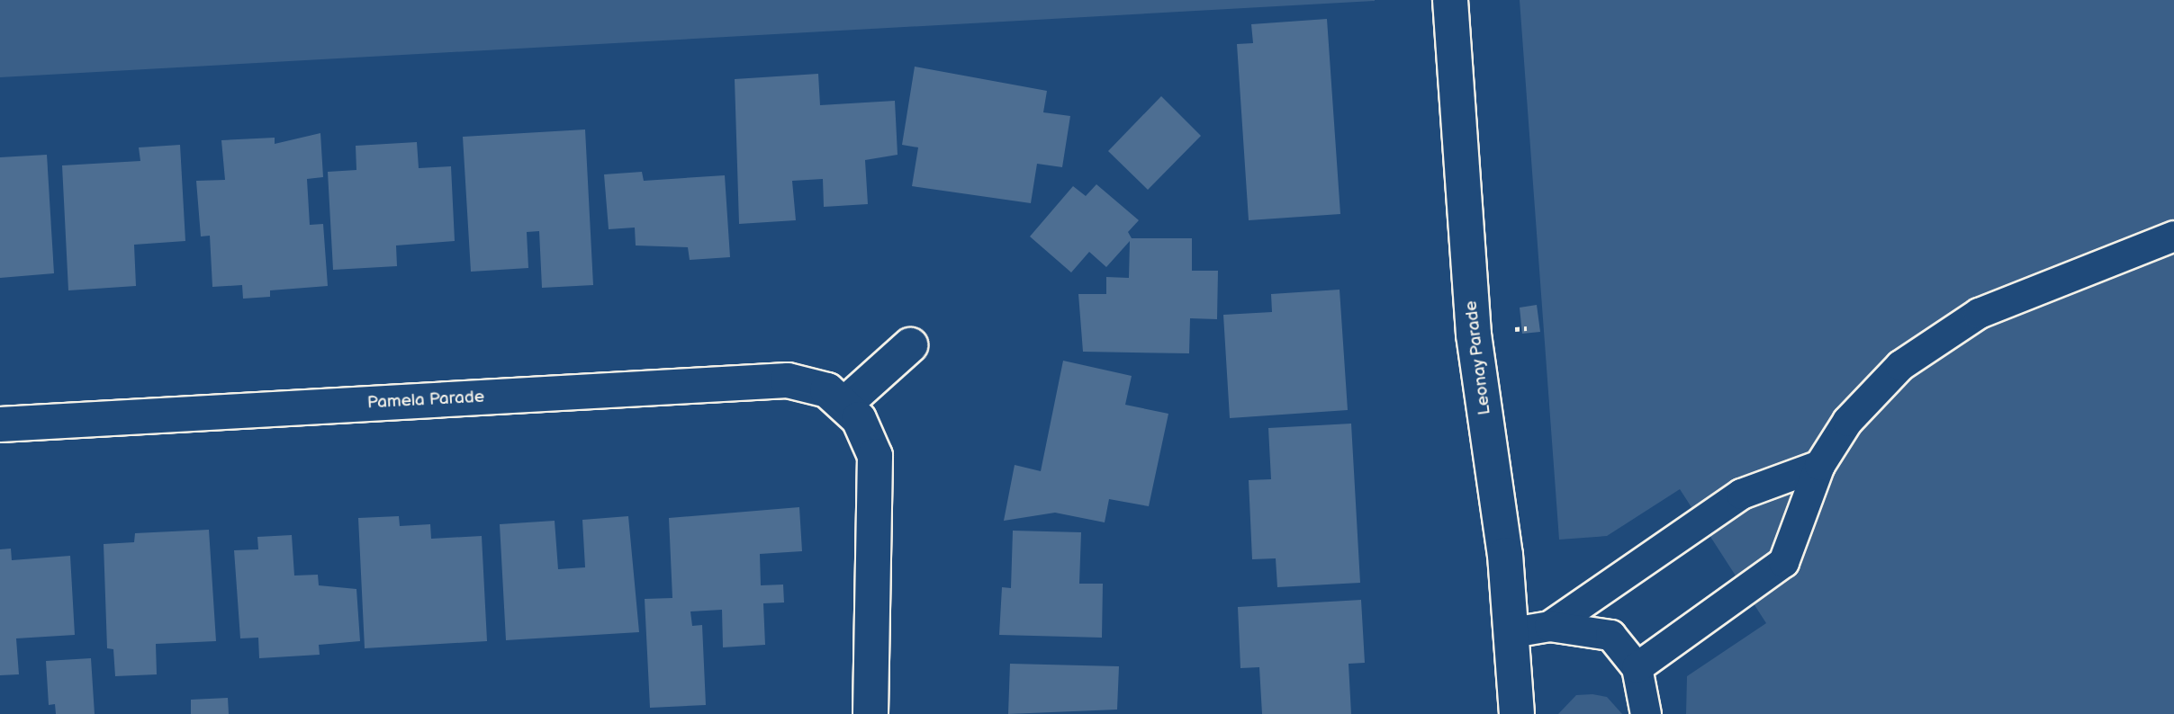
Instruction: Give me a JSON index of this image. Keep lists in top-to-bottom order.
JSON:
{
  "streets": {
    "street": ["Leonay Parade", "Pamela Parade"]
  }
}
